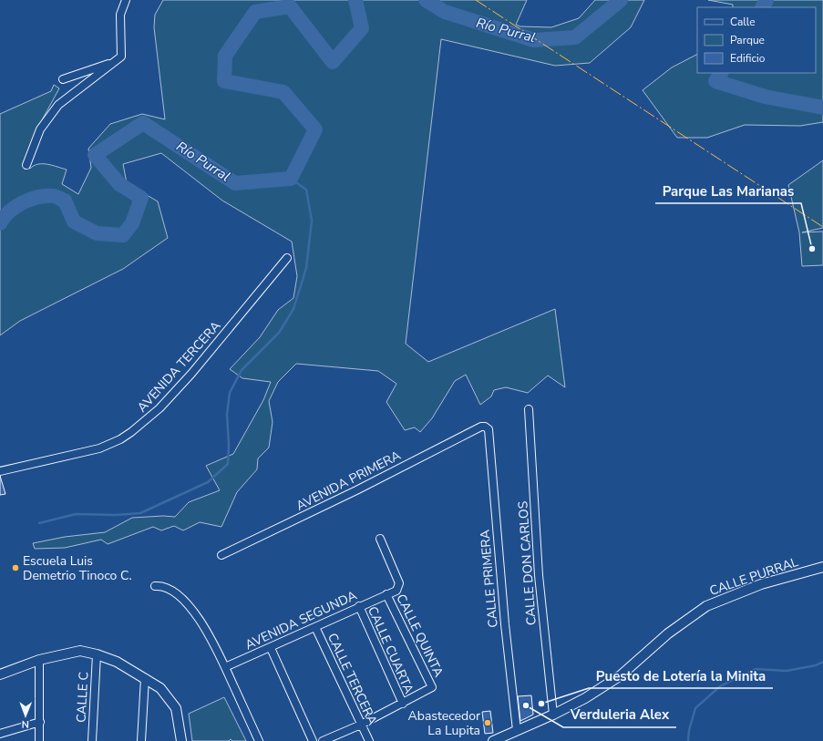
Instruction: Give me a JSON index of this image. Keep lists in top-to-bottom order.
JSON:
{
  "streets": {
    "street": [
      "AVENIDA TERCERA",
      "AVENIDA PRIMERA",
      "CALLE DON CARLOS",
      "CALLE PURRAL",
      "CALLE PRIMERA",
      "AVENIDA SEGUNDA",
      "CALLE QUINTA",
      "CALLE CUARTA",
      "CALLE TERCERA",
      "CALLE C"
    ]
  },
  "crossings": [
    ["AVENIDA PRIMERA", "CALLE PRIMERA"],
    ["CALLE DON CARLOS", "CALLE PURRAL"],
    ["CALLE PURRAL", "CALLE PRIMERA"],
    ["AVENIDA SEGUNDA", "CALLE QUINTA"],
    ["AVENIDA SEGUNDA", "CALLE CUARTA"],
    ["AVENIDA SEGUNDA", "CALLE TERCERA"],
    ["CALLE QUINTA", "CALLE CUARTA"]
  ],
  "water": ["Río Purral"],
  "places": [
    "Parque Las Marianas",
    "Escuela Luis Demetrio Tinoco C.",
    "Puesto de Lotería la Minita",
    "Verduleria Alex",
    "Abastecedor La Lupita"
  ],
  "legend": ["Calle", "Parque", "Edificio"],
  "north": "bottom"
}
